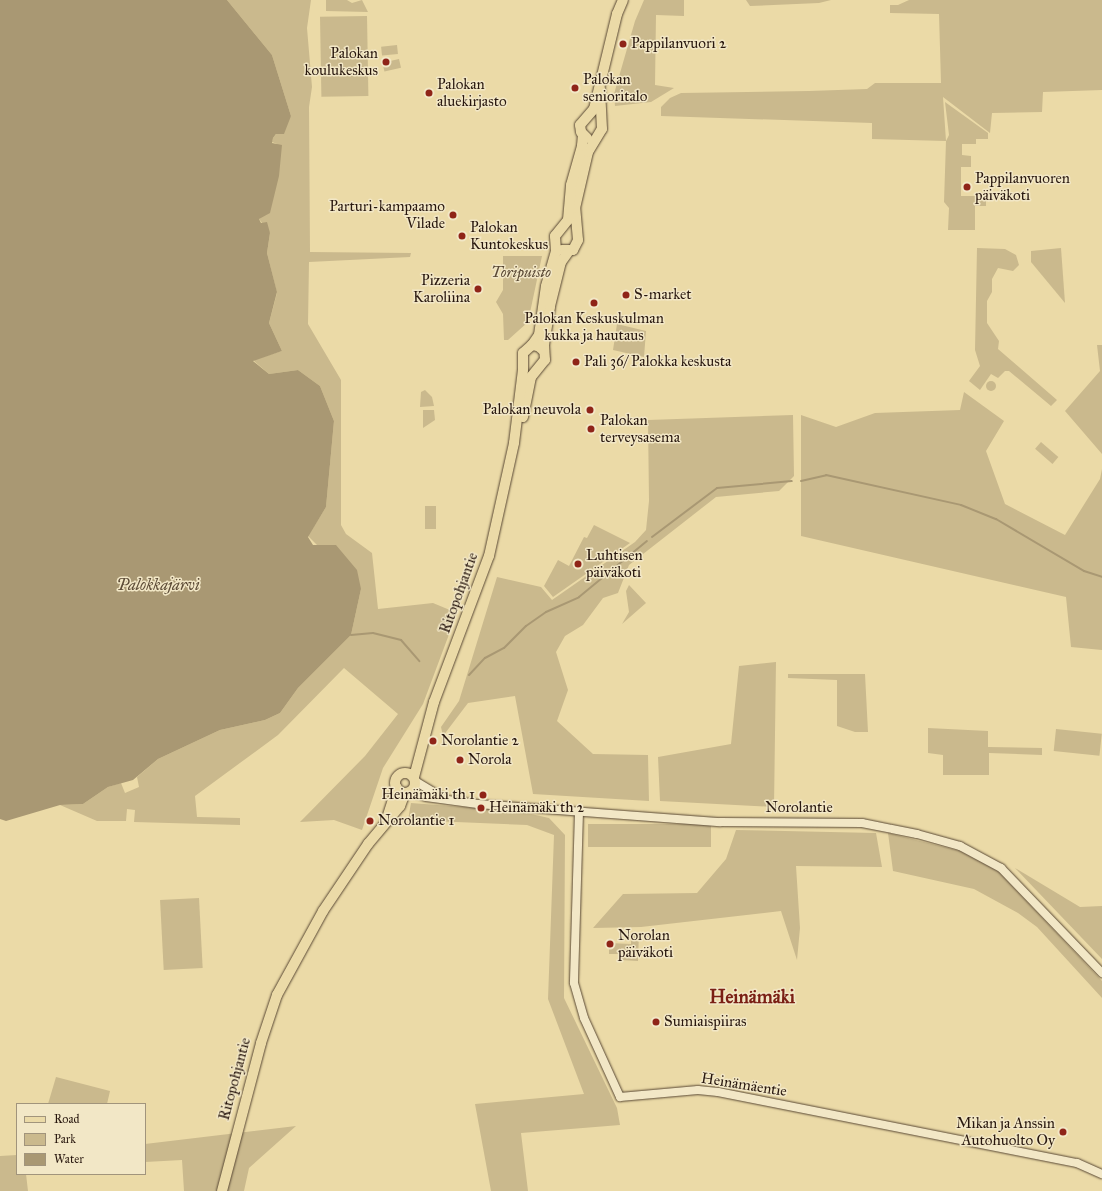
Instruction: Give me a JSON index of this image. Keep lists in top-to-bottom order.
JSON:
{
  "streets": {
    "main road": ["Ritopohjantie"],
    "street": ["Norolantie", "Heinämäentie"]
  },
  "crossings": [
    ["Ritopohjantie", "Norolantie"],
    ["Norolantie", "Heinämäentie"]
  ],
  "districts": ["Heinämäki"],
  "water": ["Palokkajärvi"],
  "parks": ["Toripuisto"],
  "places": [
    "Pappilanvuori 2",
    "Palokan koulukeskus",
    "Palokan senioritalo",
    "Palokan aluekirjasto",
    "Pappilanvuoren päiväkoti",
    "Parturi-kampaamo Vilade",
    "Palokan Kuntokeskus",
    "Pizzeria Karoliina",
    "S-market",
    "Palokan Keskuskulman kukka ja hautaus",
    "Pali 36/ Palokka keskusta",
    "Palokan neuvola",
    "Palokan terveysasema",
    "Luhtisen päiväkoti",
    "Norolantie 2",
    "Norola",
    "Heinämäki th 1",
    "Heinämäki th 2",
    "Norolantie 1",
    "Norolan päiväkoti",
    "Sumiaispiiras",
    "Mikan ja Anssin Autohuolto Oy"
  ],
  "legend": ["Road", "Park", "Water"]
}
